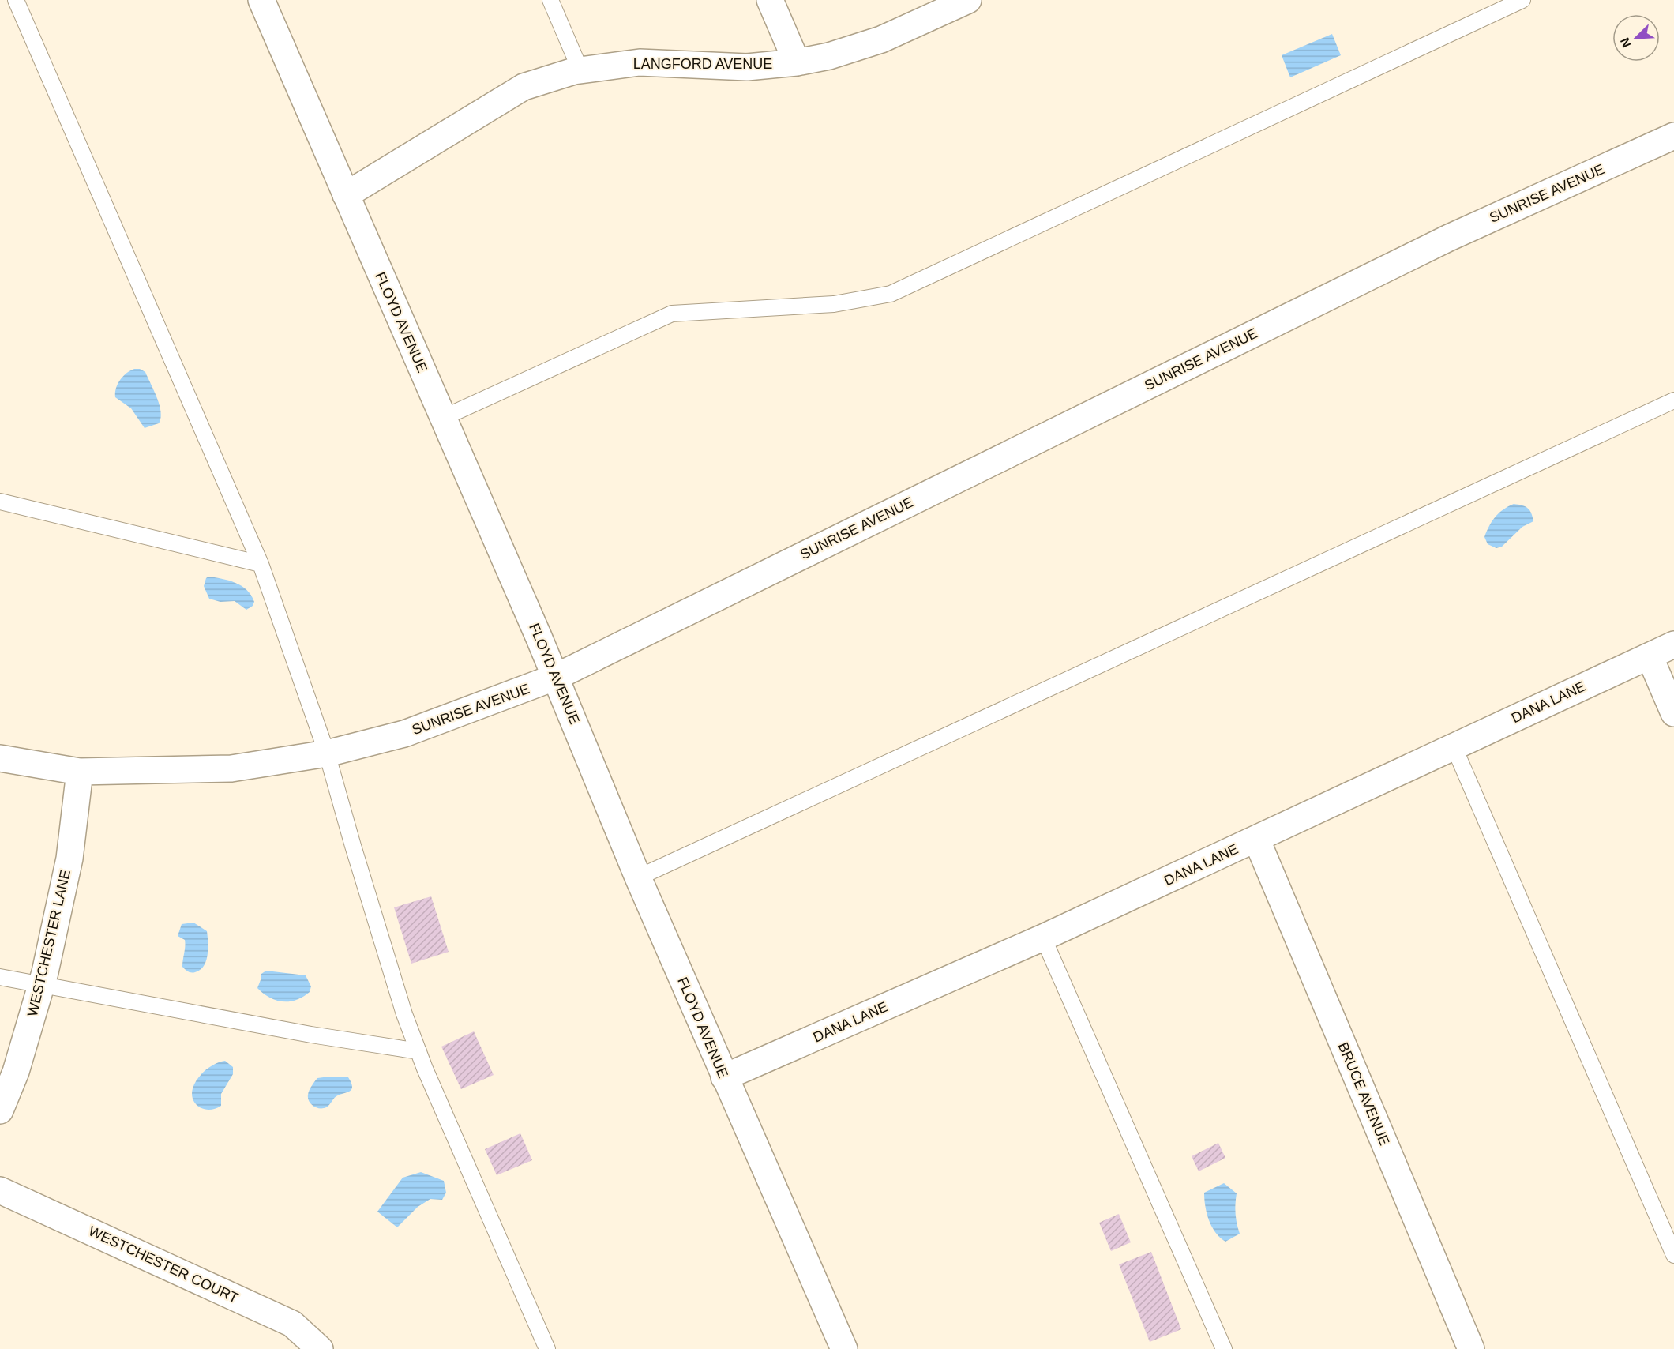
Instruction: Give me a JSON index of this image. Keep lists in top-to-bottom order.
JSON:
{
  "streets": {
    "street": [
      "LANGFORD AVENUE",
      "SUNRISE AVENUE",
      "FLOYD AVENUE",
      "DANA LANE",
      "WESTCHESTER LANE",
      "BRUCE AVENUE",
      "WESTCHESTER COURT"
    ]
  },
  "crossings": [
    ["LANGFORD AVENUE", "FLOYD AVENUE"],
    ["SUNRISE AVENUE", "FLOYD AVENUE"],
    ["SUNRISE AVENUE", "WESTCHESTER LANE"],
    ["FLOYD AVENUE", "DANA LANE"],
    ["DANA LANE", "BRUCE AVENUE"]
  ],
  "north": "bottom left"
}
